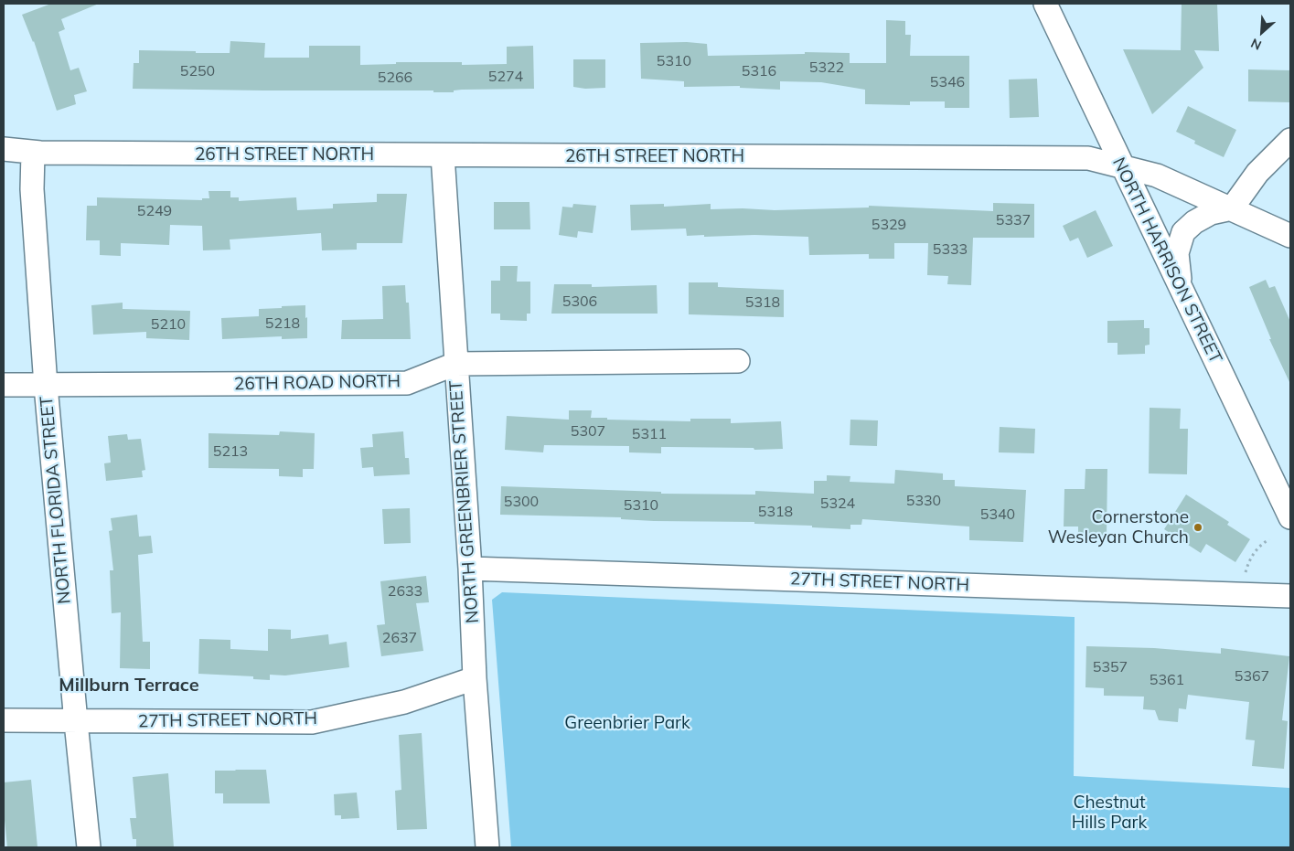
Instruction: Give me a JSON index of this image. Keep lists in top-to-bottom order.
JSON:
{
  "streets": {
    "street": [
      "26TH STREET NORTH",
      "NORTH HARRISON STREET",
      "26TH ROAD NORTH",
      "NORTH FLORIDA STREET",
      "NORTH GREENBRIER STREET",
      "27TH STREET NORTH"
    ]
  },
  "crossings": [
    ["26TH STREET NORTH", "NORTH HARRISON STREET"],
    ["26TH STREET NORTH", "NORTH FLORIDA STREET"],
    ["26TH STREET NORTH", "NORTH GREENBRIER STREET"],
    ["26TH ROAD NORTH", "NORTH FLORIDA STREET"],
    ["26TH ROAD NORTH", "NORTH GREENBRIER STREET"],
    ["NORTH FLORIDA STREET", "27TH STREET NORTH"],
    ["NORTH GREENBRIER STREET", "27TH STREET NORTH"]
  ],
  "districts": ["Millburn Terrace"],
  "parks": ["Greenbrier Park", "Chestnut Hills Park"],
  "places": ["Cornerstone Wesleyan Church"],
  "house_numbers": [
    "5310",
    "5322",
    "5250",
    "5316",
    "5274",
    "5266",
    "5346",
    "5249",
    "5337",
    "5329",
    "5333",
    "5306",
    "5318",
    "5218",
    "5210",
    "5307",
    "5311",
    "5213",
    "5330",
    "5300",
    "5324",
    "5310",
    "5318",
    "5340",
    "2633",
    "2637",
    "5357",
    "5367",
    "5361"
  ],
  "north": "bottom left"
}
